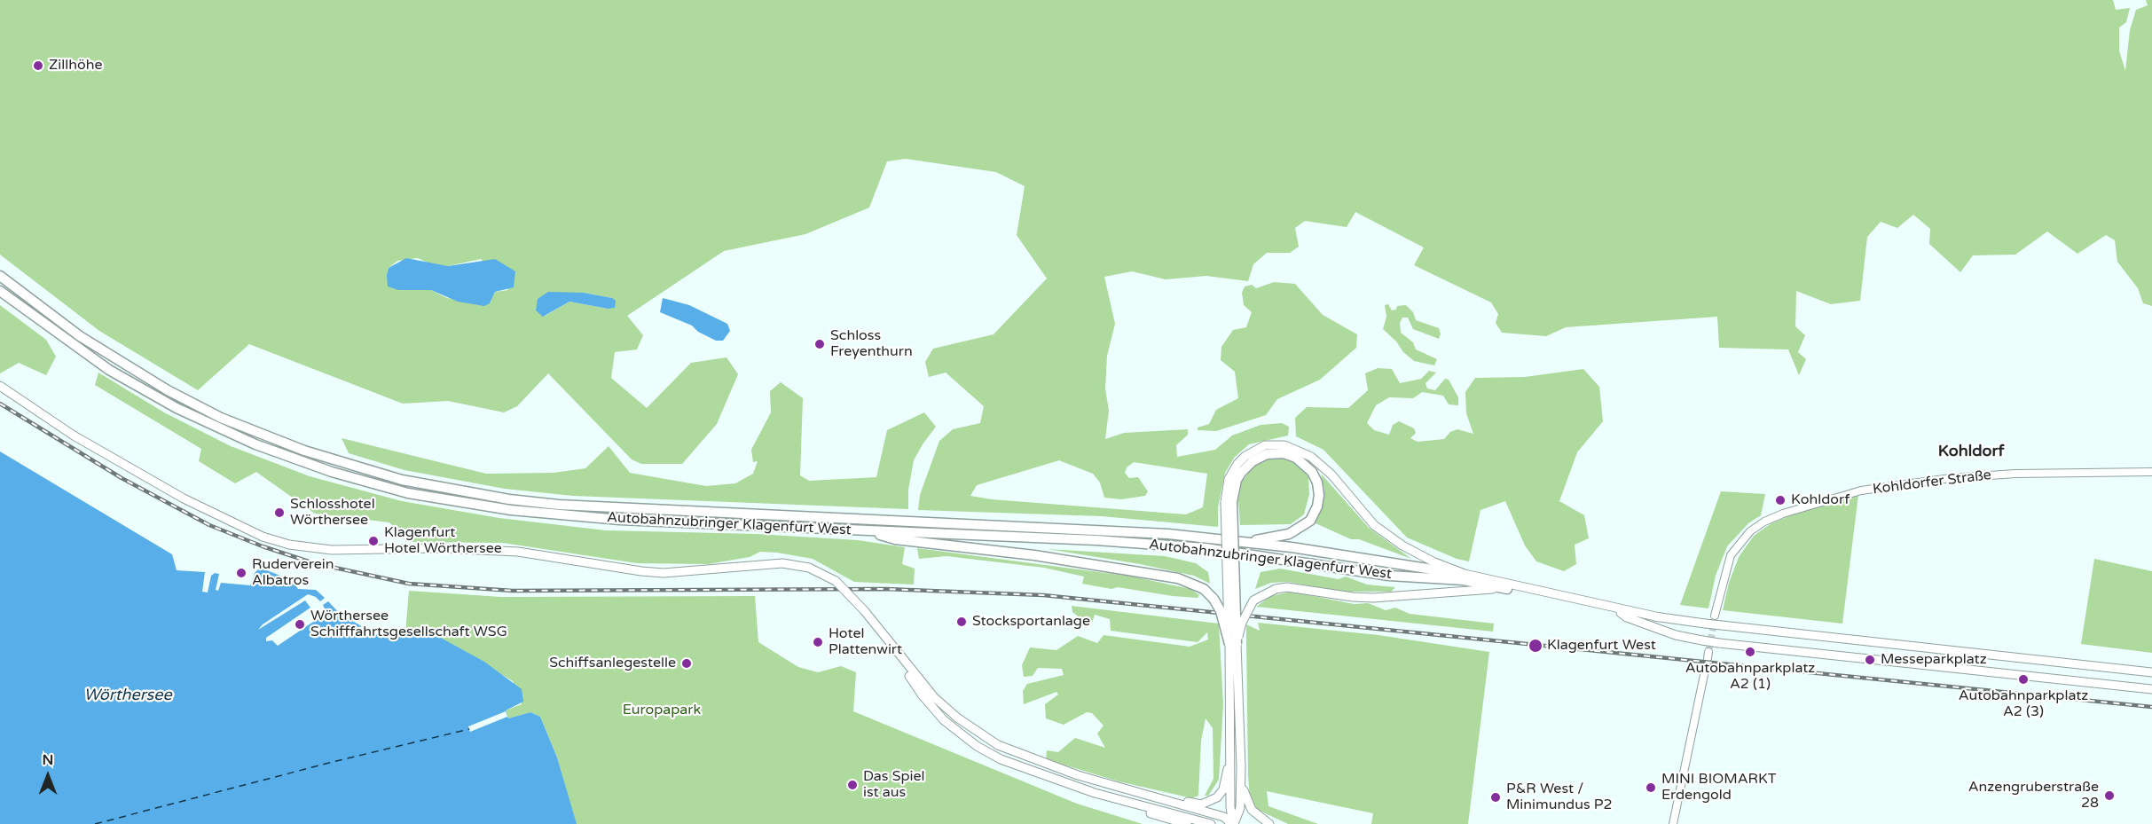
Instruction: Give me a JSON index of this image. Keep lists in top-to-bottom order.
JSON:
{
  "streets": {
    "highway": ["Autobahnzubringer Klagenfurt West"],
    "street": ["Kohldorfer Straße"]
  },
  "districts": ["Kohldorf"],
  "water": ["Wörthersee"],
  "parks": ["Europapark"],
  "places": [
    "Zillhöhe",
    "Schloss Freyenthurn",
    "Kohldorf",
    "Schlosshotel Wörthersee",
    "Klagenfurt Hotel Wörthersee",
    "Ruderverein Albatros",
    "Stocksportanlage",
    "Wörthersee Schifffahrtsgesellschaft WSG",
    "Hotel Plattenwirt",
    "Klagenfurt West",
    "Autobahnparkplatz A2 (1)",
    "Messeparkplatz",
    "Schiffsanlegestelle",
    "Autobahnparkplatz A2 (3)",
    "Das Spiel ist aus",
    "MINI BIOMARKT Erdengold",
    "Anzengruberstraße 28",
    "P&R West / Minimundus P2"
  ],
  "north": "top"
}
